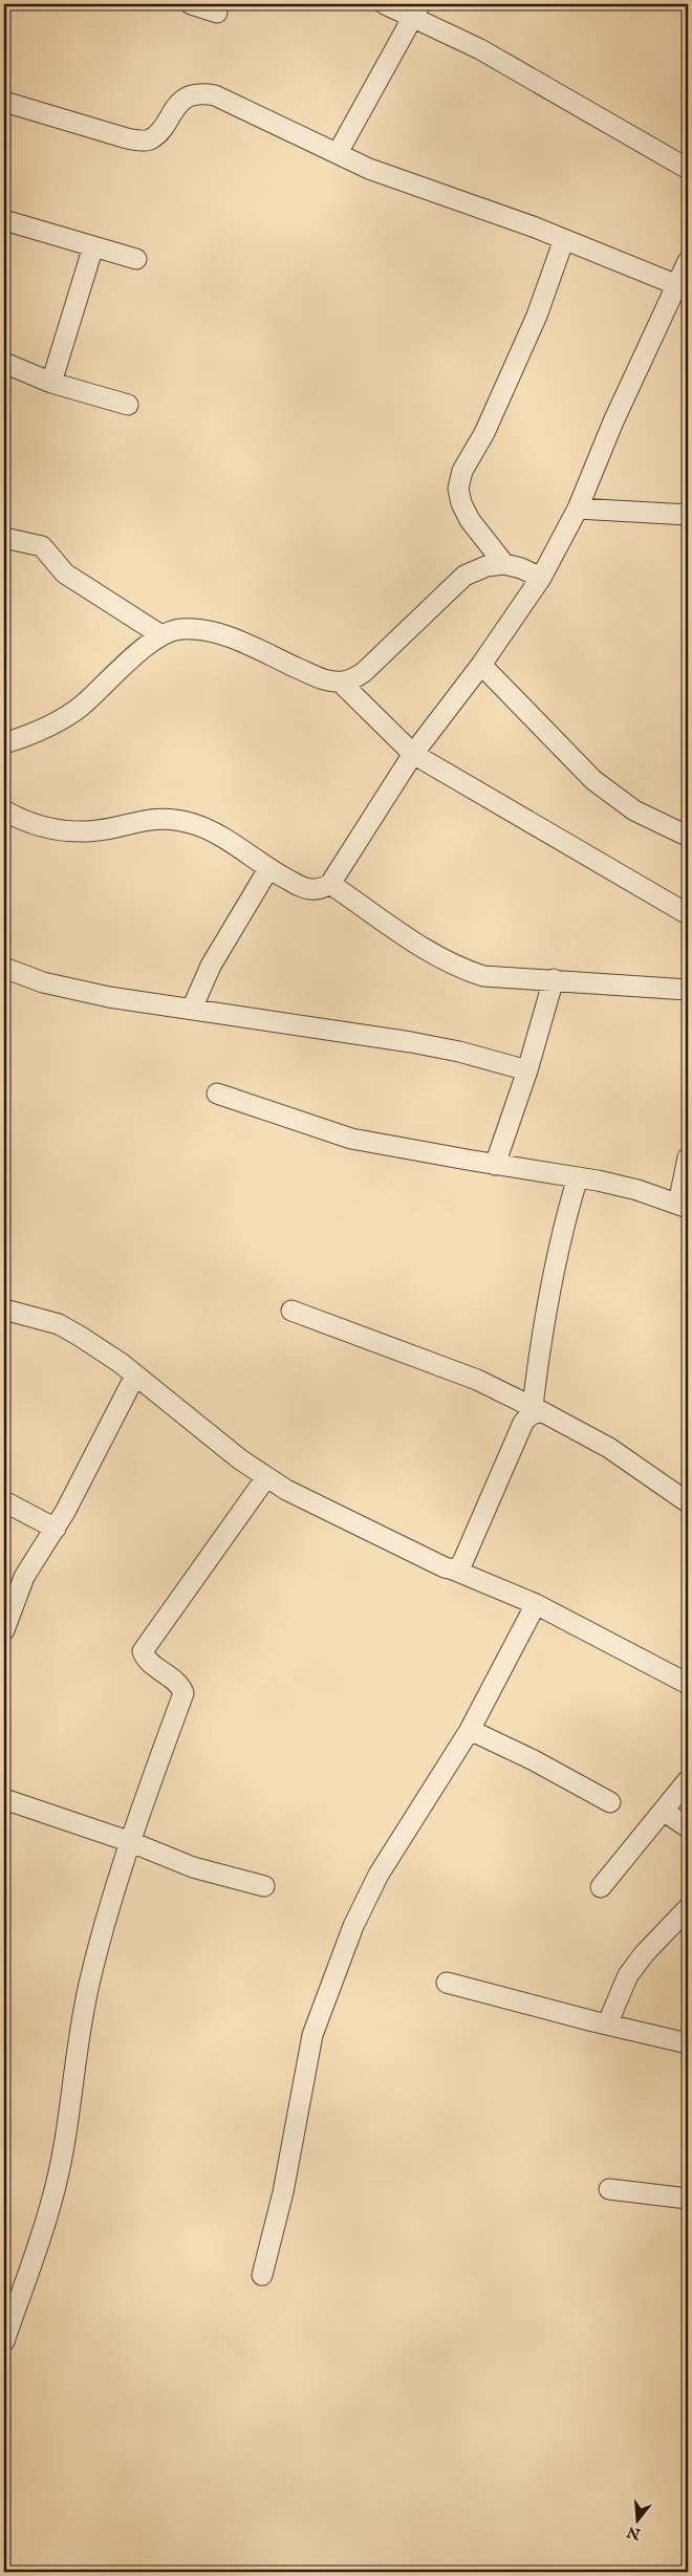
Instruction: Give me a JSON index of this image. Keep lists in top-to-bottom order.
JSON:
{
  "north": "bottom"
}
